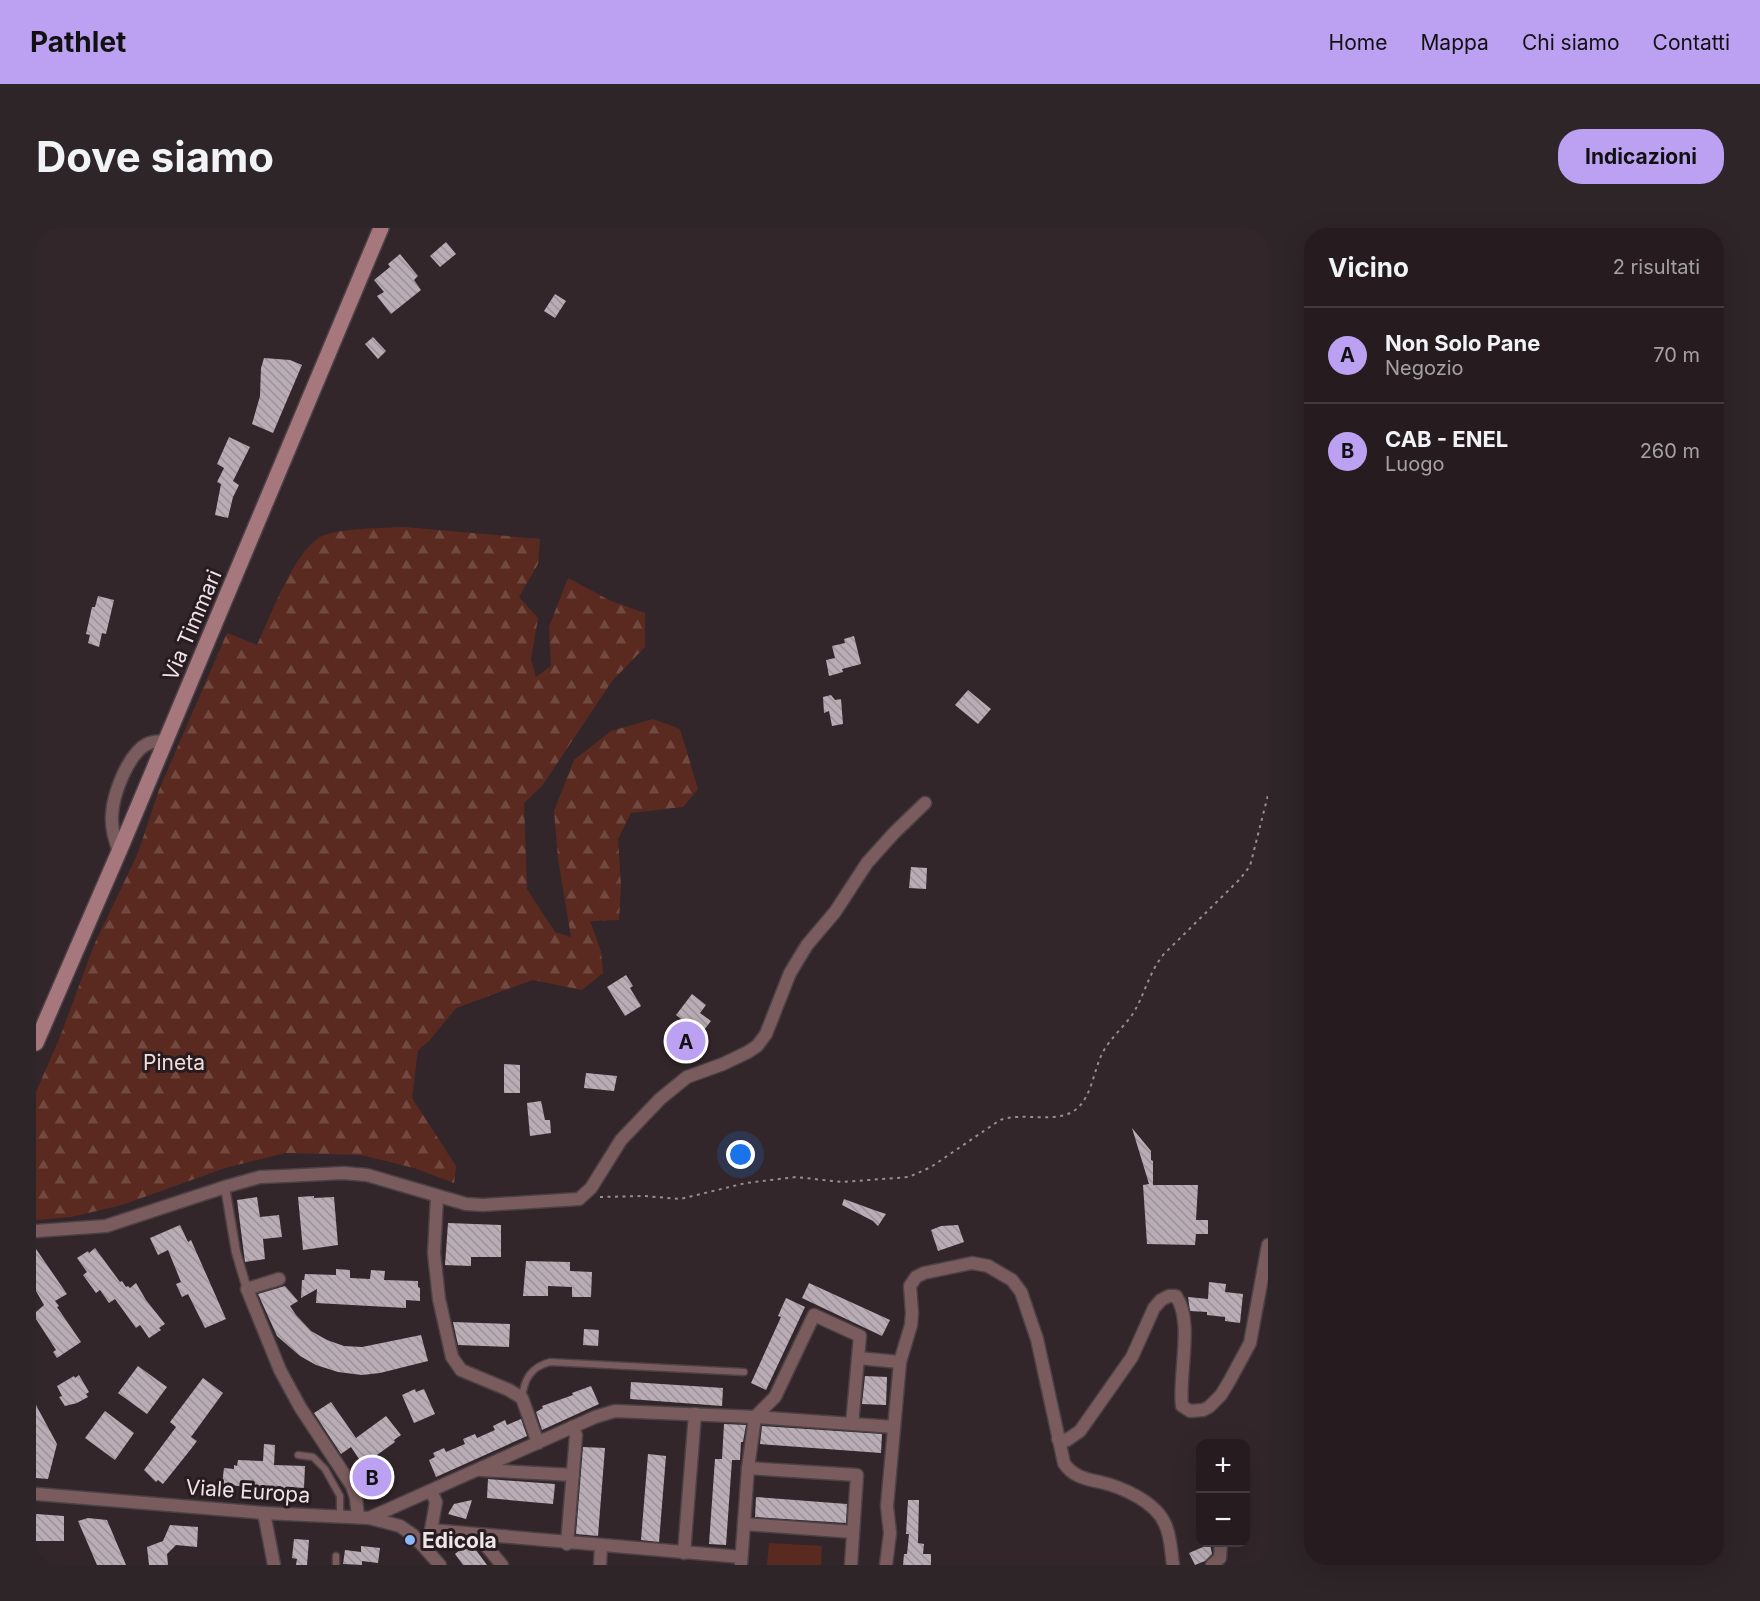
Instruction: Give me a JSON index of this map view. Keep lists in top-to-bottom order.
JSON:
{
  "streets": {
    "main road": ["Via Timmari"],
    "street": ["Viale Europa"]
  },
  "parks": ["Pineta"],
  "places": ["Edicola"],
  "page": {
    "header": "Pathlet",
    "nav": [
      "Home",
      "Mappa",
      "Chi siamo",
      "Contatti"
    ],
    "buttons": "Indicazioni",
    "title": "Dove siamo",
    "heading": ["Vicino", "2 risultati"],
    "list": [
      {
        "mark": "A",
        "name": "Non Solo Pane",
        "note": "Negozio",
        "value": "70 m"
      },
      {
        "mark": "B",
        "name": "CAB - ENEL",
        "note": "Luogo",
        "value": "260 m"
      }
    ],
    "pins": ["A", "B"],
    "map_buttons": ["+", "−"]
  }
}
